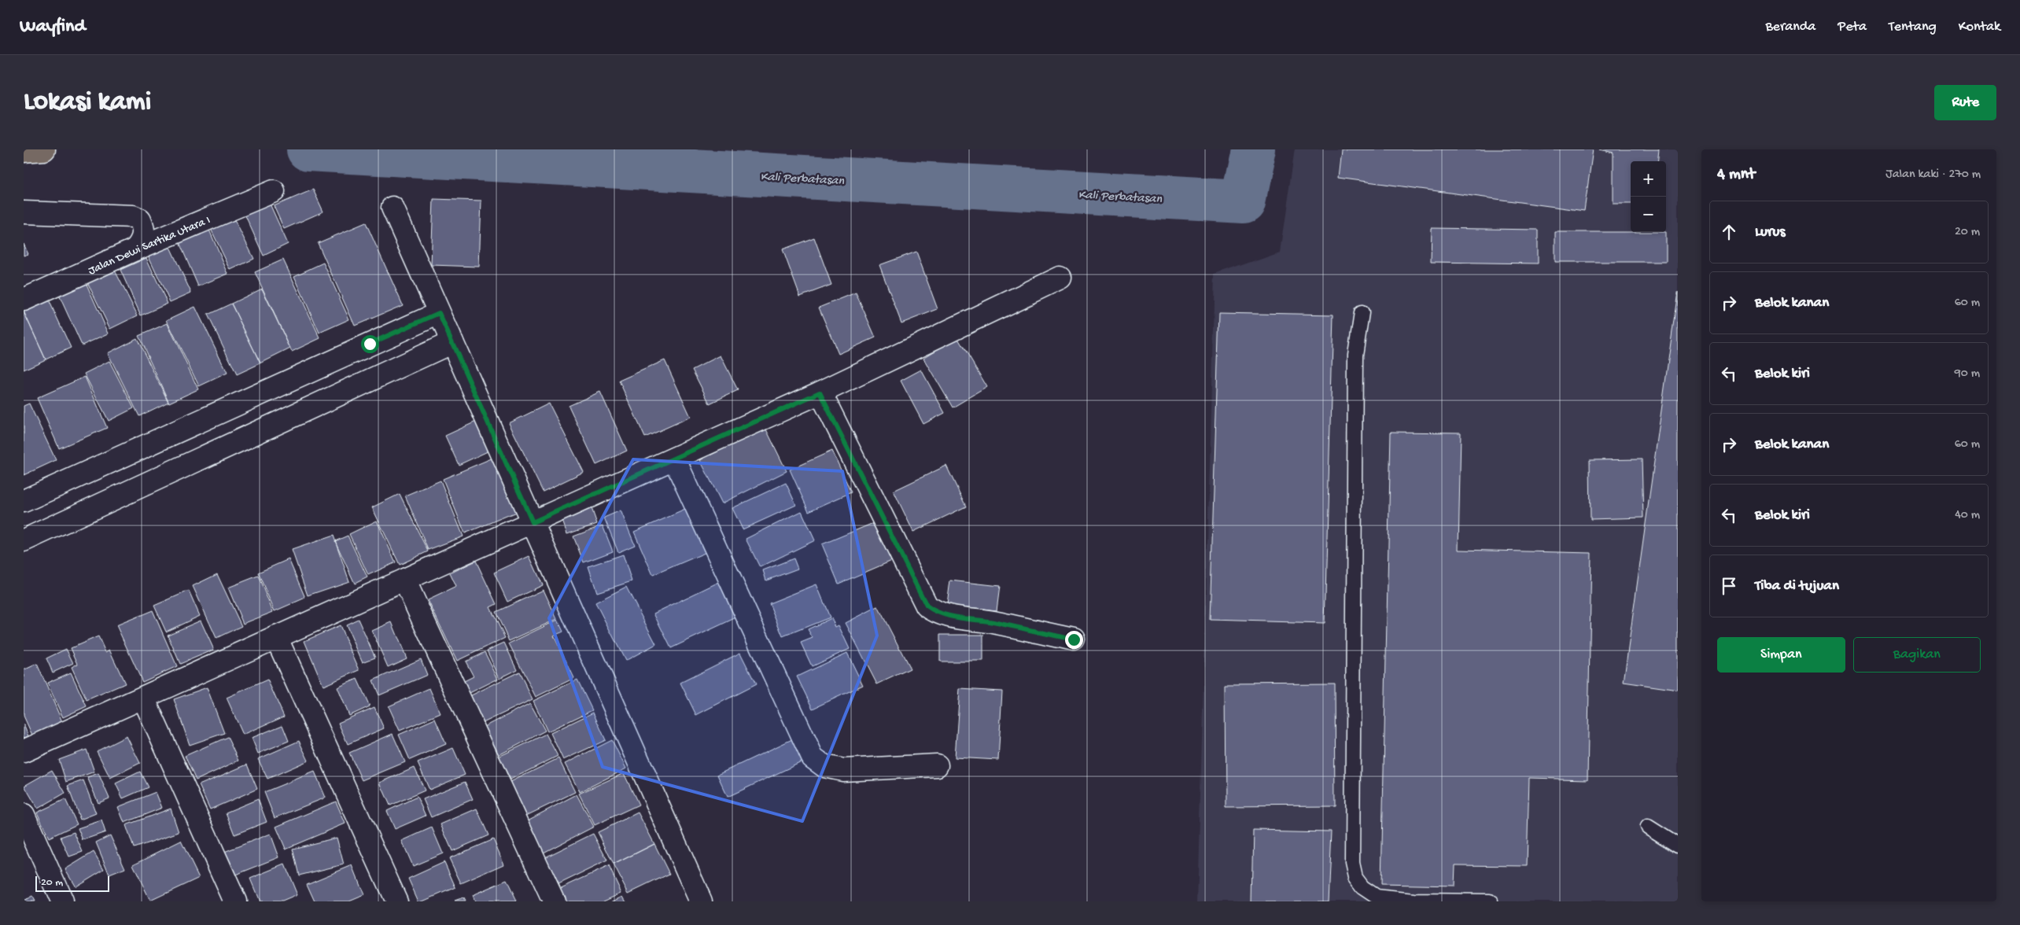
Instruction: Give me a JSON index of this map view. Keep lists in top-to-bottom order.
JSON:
{
  "streets": {
    "street": ["Jalan Dewi Sartika Utara I"]
  },
  "water": ["Kali Perbatasan"],
  "scale_bar": "20 m",
  "page": {
    "header": "Wayfind",
    "nav": [
      "Beranda",
      "Peta",
      "Tentang",
      "Kontak"
    ],
    "buttons": [
      "Rute",
      ["Simpan", "Bagikan"]
    ],
    "title": "Lokasi kami",
    "heading": ["4 mnt", "Jalan kaki · 270 m"],
    "map_buttons": ["+", "−"],
    "list": [
      ["Lurus", "20 m"],
      ["Belok kanan", "60 m"],
      ["Belok kiri", "90 m"],
      ["Belok kanan", "60 m"],
      ["Belok kiri", "40 m"],
      "Tiba di tujuan"
    ],
    "scale": "20 m"
  }
}
